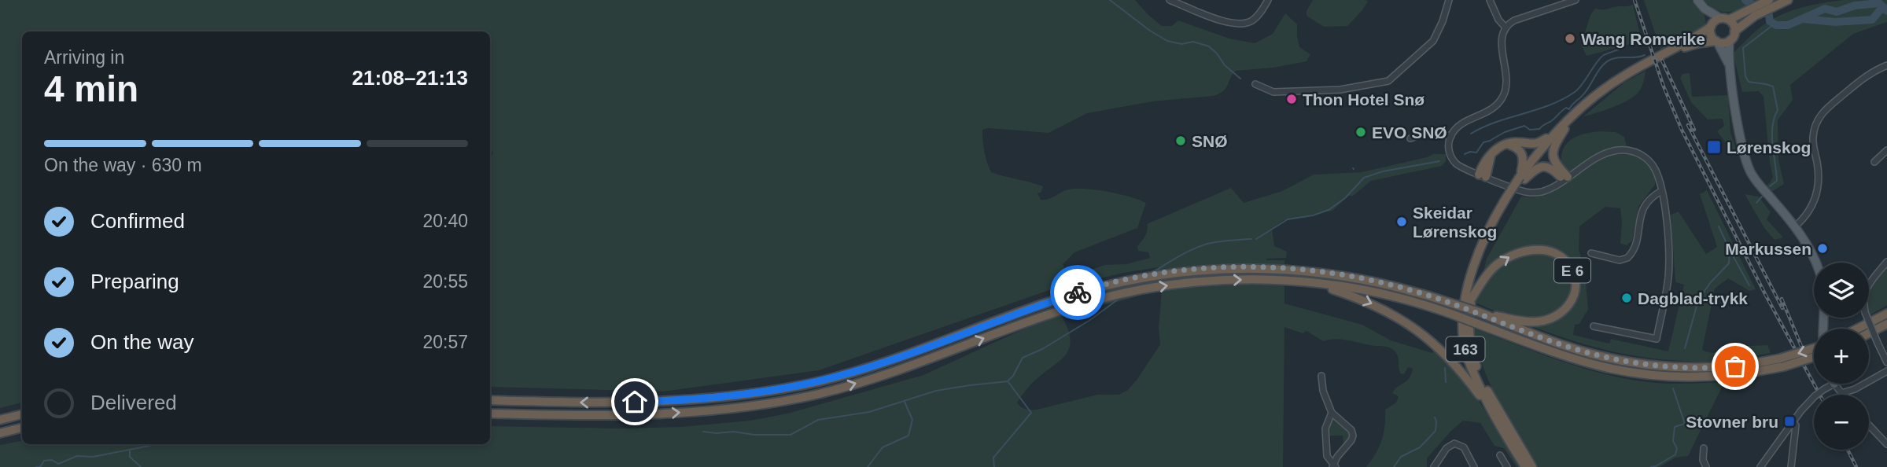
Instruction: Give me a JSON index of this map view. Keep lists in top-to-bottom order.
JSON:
{
  "streets": {
    "highway": ["E 6", "163"]
  },
  "crossings": [
    ["E 6", "163"]
  ],
  "places": {
    "other": [
      "Wang Romerike",
      "Thon Hotel Snø",
      "EVO SNØ",
      "SNØ",
      "Skeidar Lørenskog",
      "Markussen",
      "Dagblad-trykk"
    ],
    "transit": ["Lørenskog", "Stovner bru"]
  },
  "page": {
    "heading": ["4 min", "Arriving in", "21:08–21:13"],
    "bar": "On the way · 630 m",
    "list": [
      ["Confirmed", "20:40"],
      ["Preparing", "20:55"],
      ["On the way", "20:57"],
      "Delivered"
    ],
    "map_buttons": ["+", "−"]
  }
}
